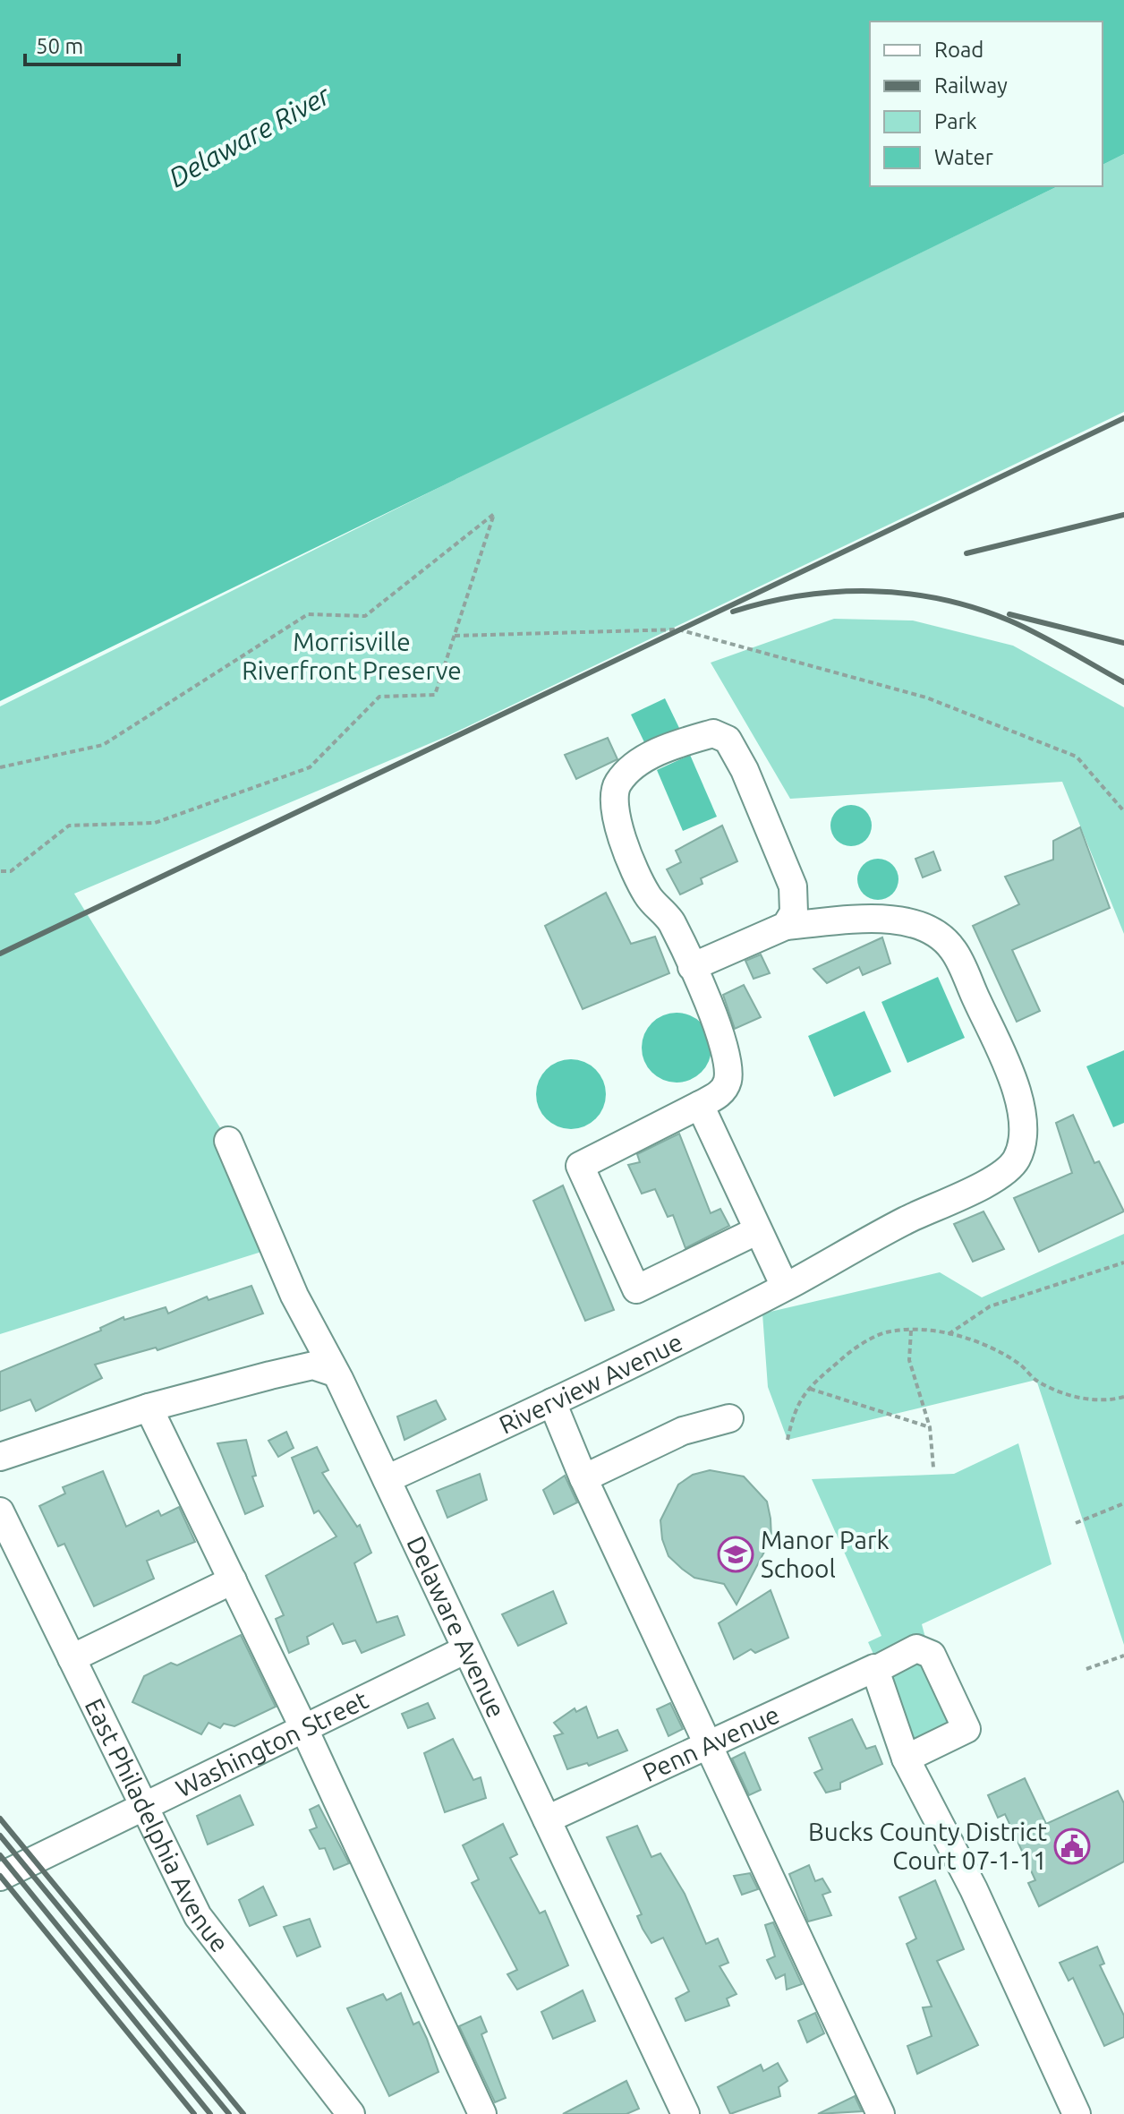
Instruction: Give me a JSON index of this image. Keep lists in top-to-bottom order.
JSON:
{
  "streets": {
    "street": [
      "Riverview Avenue",
      "Delaware Avenue",
      "Penn Avenue",
      "Washington Street",
      "East Philadelphia Avenue"
    ]
  },
  "crossings": [
    ["Riverview Avenue", "Delaware Avenue"],
    ["Delaware Avenue", "Penn Avenue"],
    ["Delaware Avenue", "Washington Street"],
    ["Washington Street", "East Philadelphia Avenue"]
  ],
  "water": ["Delaware River"],
  "parks": ["Morrisville Riverfront Preserve"],
  "places": {
    "school or university": ["Manor Park School"],
    "public building": ["Bucks County District Court 07-1-11"]
  },
  "legend": [
    "Road",
    "Railway",
    "Park",
    "Water"
  ],
  "scale_bar": "50 m"
}
